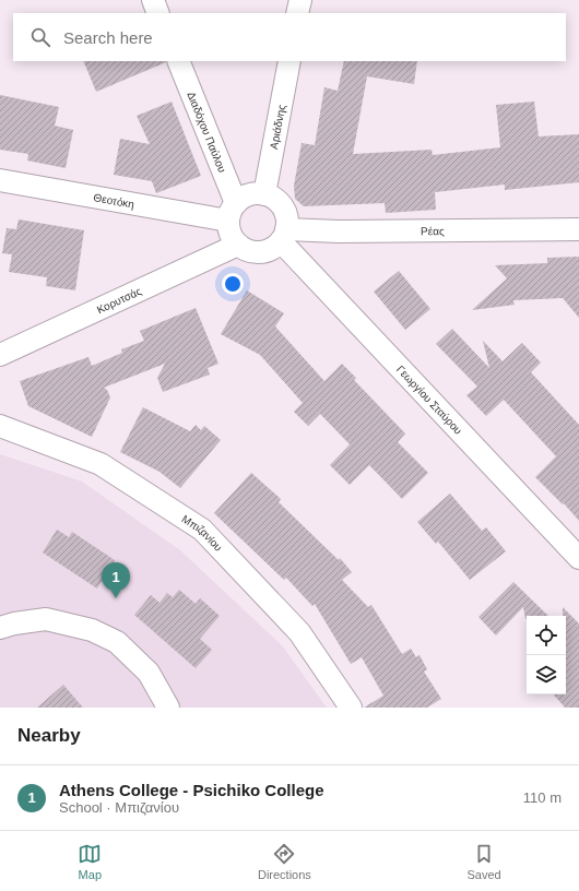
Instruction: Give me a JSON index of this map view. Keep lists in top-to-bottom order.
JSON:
{
  "streets": {
    "street": [
      "Αριάδνης",
      "Διαδόχου Παύλου",
      "Θεοτόκη",
      "Ρέας",
      "Κορυτσάς",
      "Γεωργίου Σταύρου",
      "Μπιζανίου"
    ]
  },
  "crossings": [
    ["Αριάδνης", "Διαδόχου Παύλου"],
    ["Αριάδνης", "Θεοτόκη"],
    ["Αριάδνης", "Ρέας"],
    ["Αριάδνης", "Κορυτσάς"],
    ["Αριάδνης", "Γεωργίου Σταύρου"],
    ["Διαδόχου Παύλου", "Θεοτόκη"],
    ["Διαδόχου Παύλου", "Ρέας"],
    ["Διαδόχου Παύλου", "Κορυτσάς"],
    ["Διαδόχου Παύλου", "Γεωργίου Σταύρου"],
    ["Θεοτόκη", "Ρέας"],
    ["Θεοτόκη", "Κορυτσάς"],
    ["Θεοτόκη", "Γεωργίου Σταύρου"],
    ["Ρέας", "Κορυτσάς"],
    ["Ρέας", "Γεωργίου Σταύρου"],
    ["Κορυτσάς", "Γεωργίου Σταύρου"]
  ],
  "page": {
    "search": "Search here",
    "pins": "1",
    "heading": "Nearby",
    "list": [
      {
        "mark": "1",
        "name": "Athens College - Psichiko College",
        "note": "School · Μπιζανίου",
        "value": "110 m"
      }
    ],
    "nav": ["Map", "Directions", "Saved"]
  }
}
